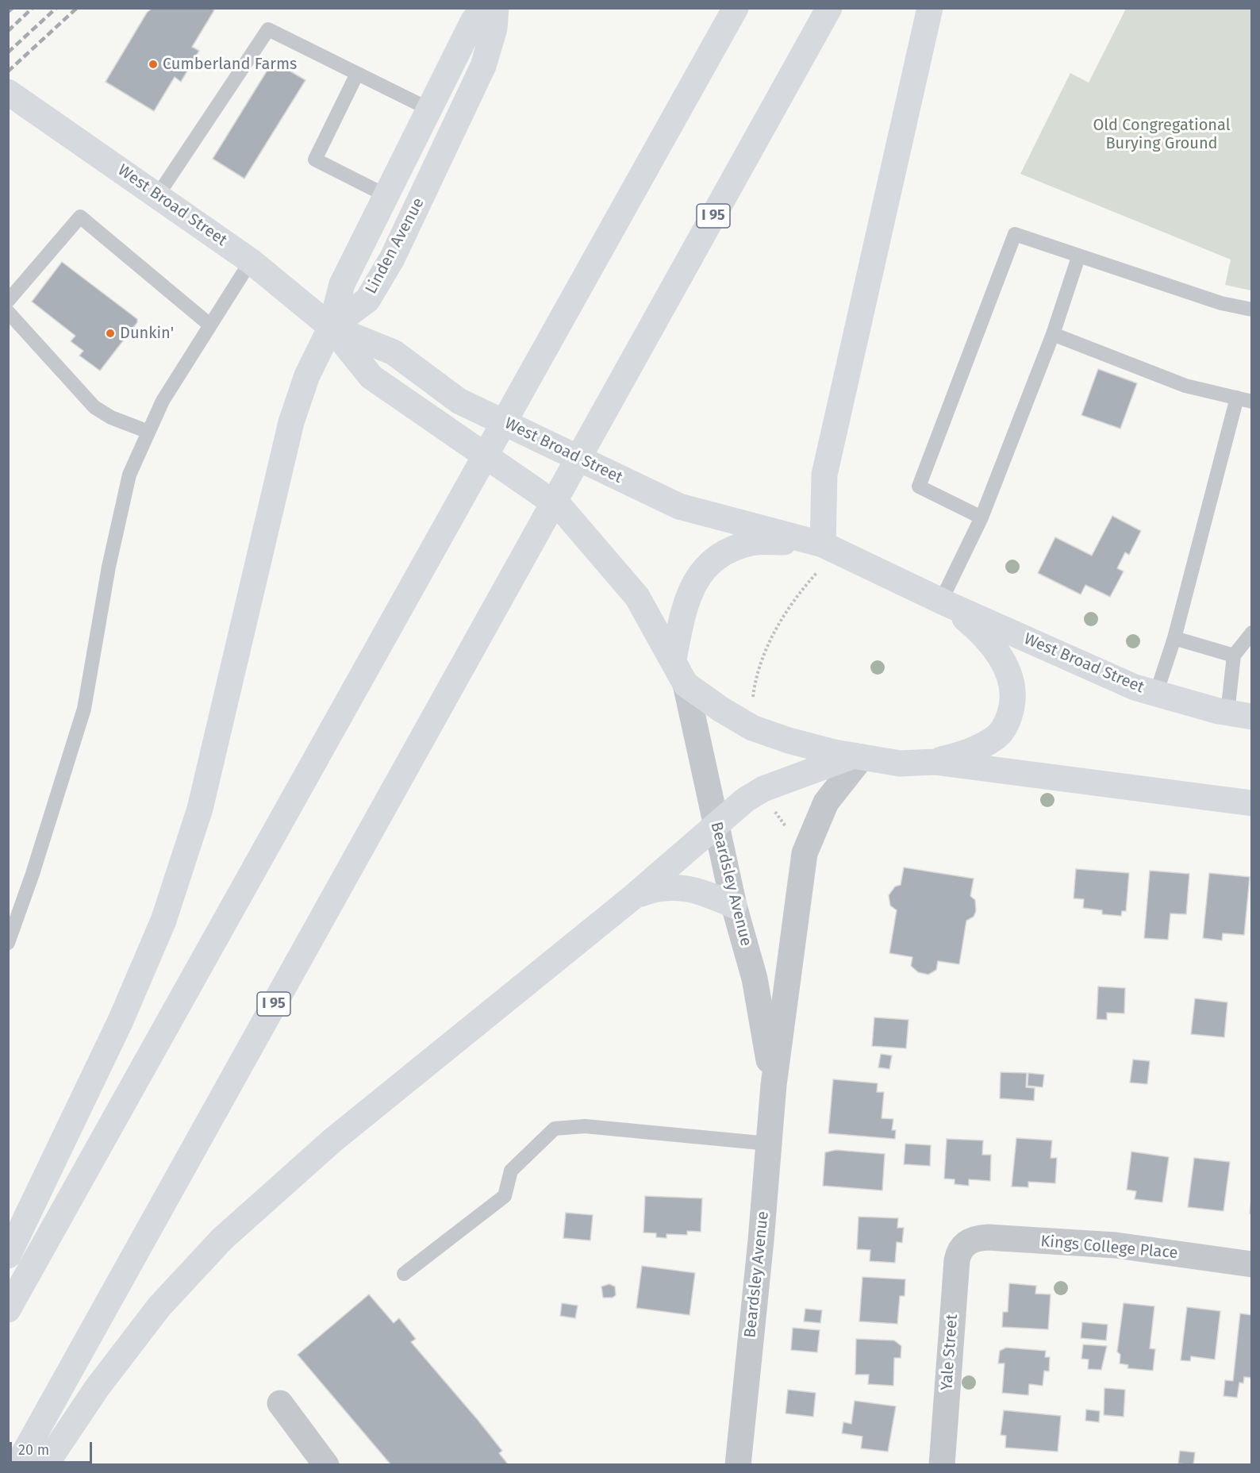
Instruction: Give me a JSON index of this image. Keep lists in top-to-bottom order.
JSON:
{
  "streets": {
    "main road": ["West Broad Street", "I 95", "Linden Avenue"],
    "street": ["Beardsley Avenue", "Kings College Place", "Yale Street"]
  },
  "crossings": [
    ["West Broad Street", "Linden Avenue"],
    ["West Broad Street", "Beardsley Avenue"],
    ["Kings College Place", "Yale Street"]
  ],
  "parks": ["Old Congregational Burying Ground"],
  "places": ["Cumberland Farms", "Dunkin'"],
  "scale_bar": "20 m"
}
